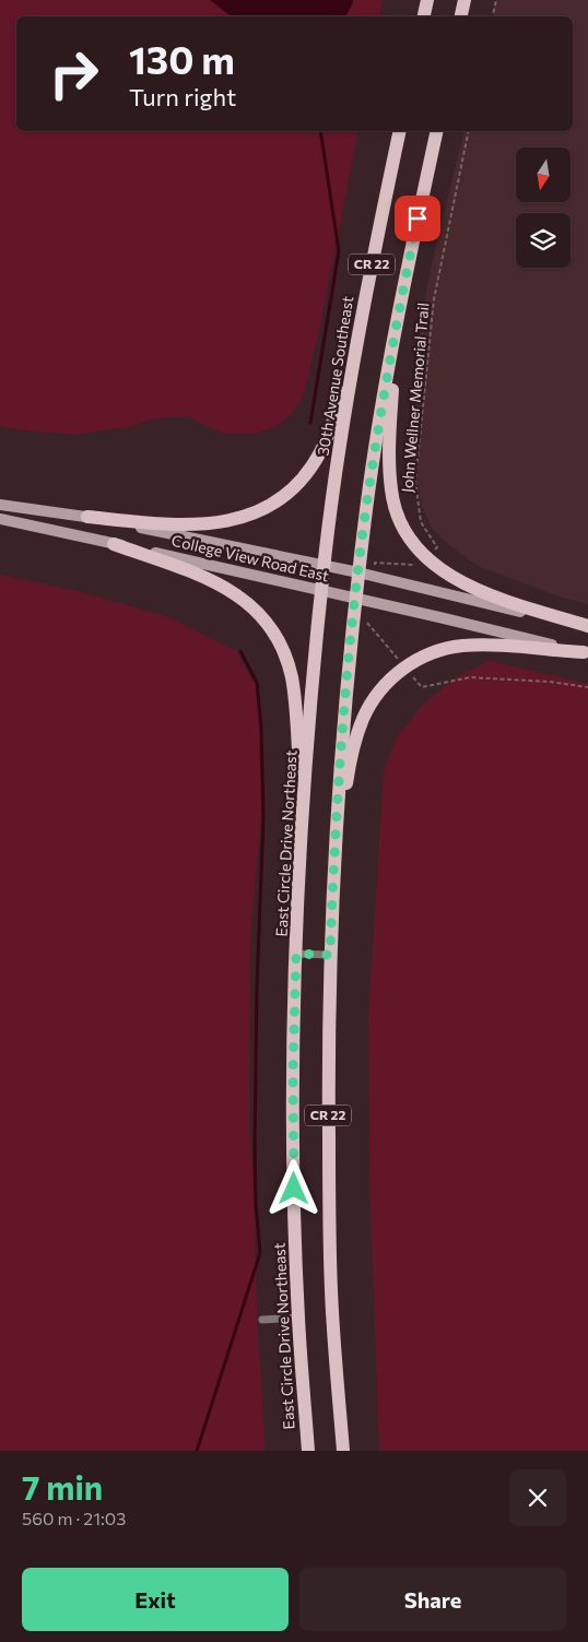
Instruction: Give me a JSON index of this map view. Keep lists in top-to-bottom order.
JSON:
{
  "streets": {
    "main road": [
      "CR 22",
      "30th Avenue Southeast",
      "College View Road East",
      "East Circle Drive Northeast"
    ],
    "path": ["John Wellner Memorial Trail"]
  },
  "crossings": [
    ["CR 22", "College View Road East"],
    ["30th Avenue Southeast", "College View Road East"],
    ["30th Avenue Southeast", "East Circle Drive Northeast"],
    ["College View Road East", "East Circle Drive Northeast"]
  ],
  "north": "bottom",
  "page": {
    "turn": ["130 m", "Turn right"],
    "heading": ["7 min", "560 m · 21:03"],
    "buttons": ["Exit", "Share"]
  }
}
